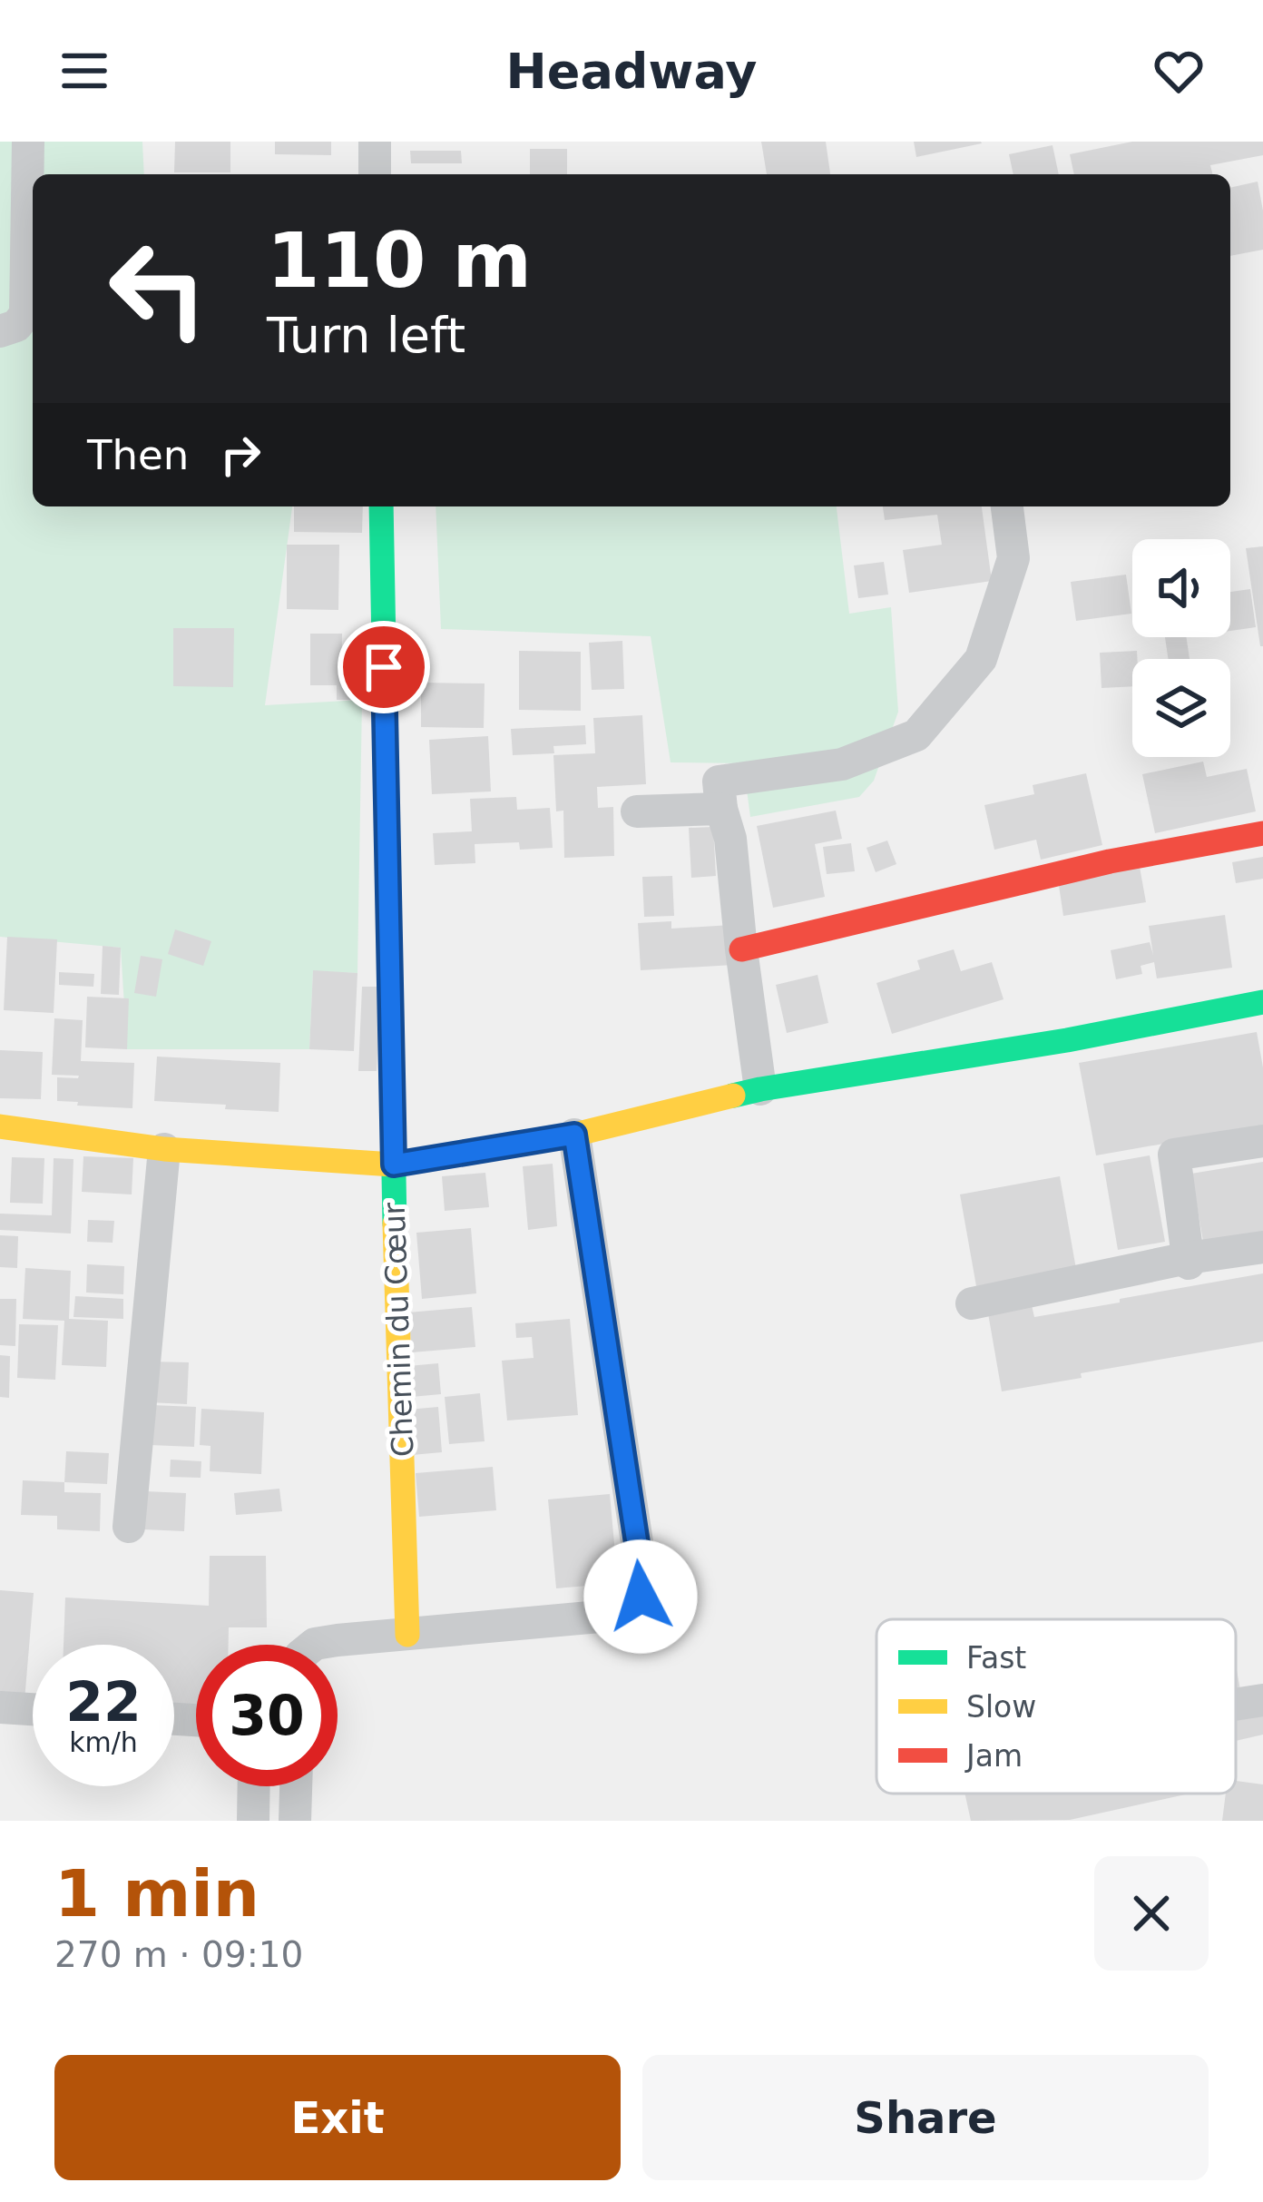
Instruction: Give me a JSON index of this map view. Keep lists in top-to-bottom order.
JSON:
{
  "streets": {
    "street": ["Chemin du Cœur"]
  },
  "legend": ["Fast", "Slow", "Jam"],
  "page": {
    "header": "Headway",
    "turn": ["110 m", "Turn left"],
    "then": "Then",
    "speed": "22 km/h",
    "limit": "30",
    "heading": ["1 min", "270 m · 09:10"],
    "buttons": ["Exit", "Share"]
  }
}
